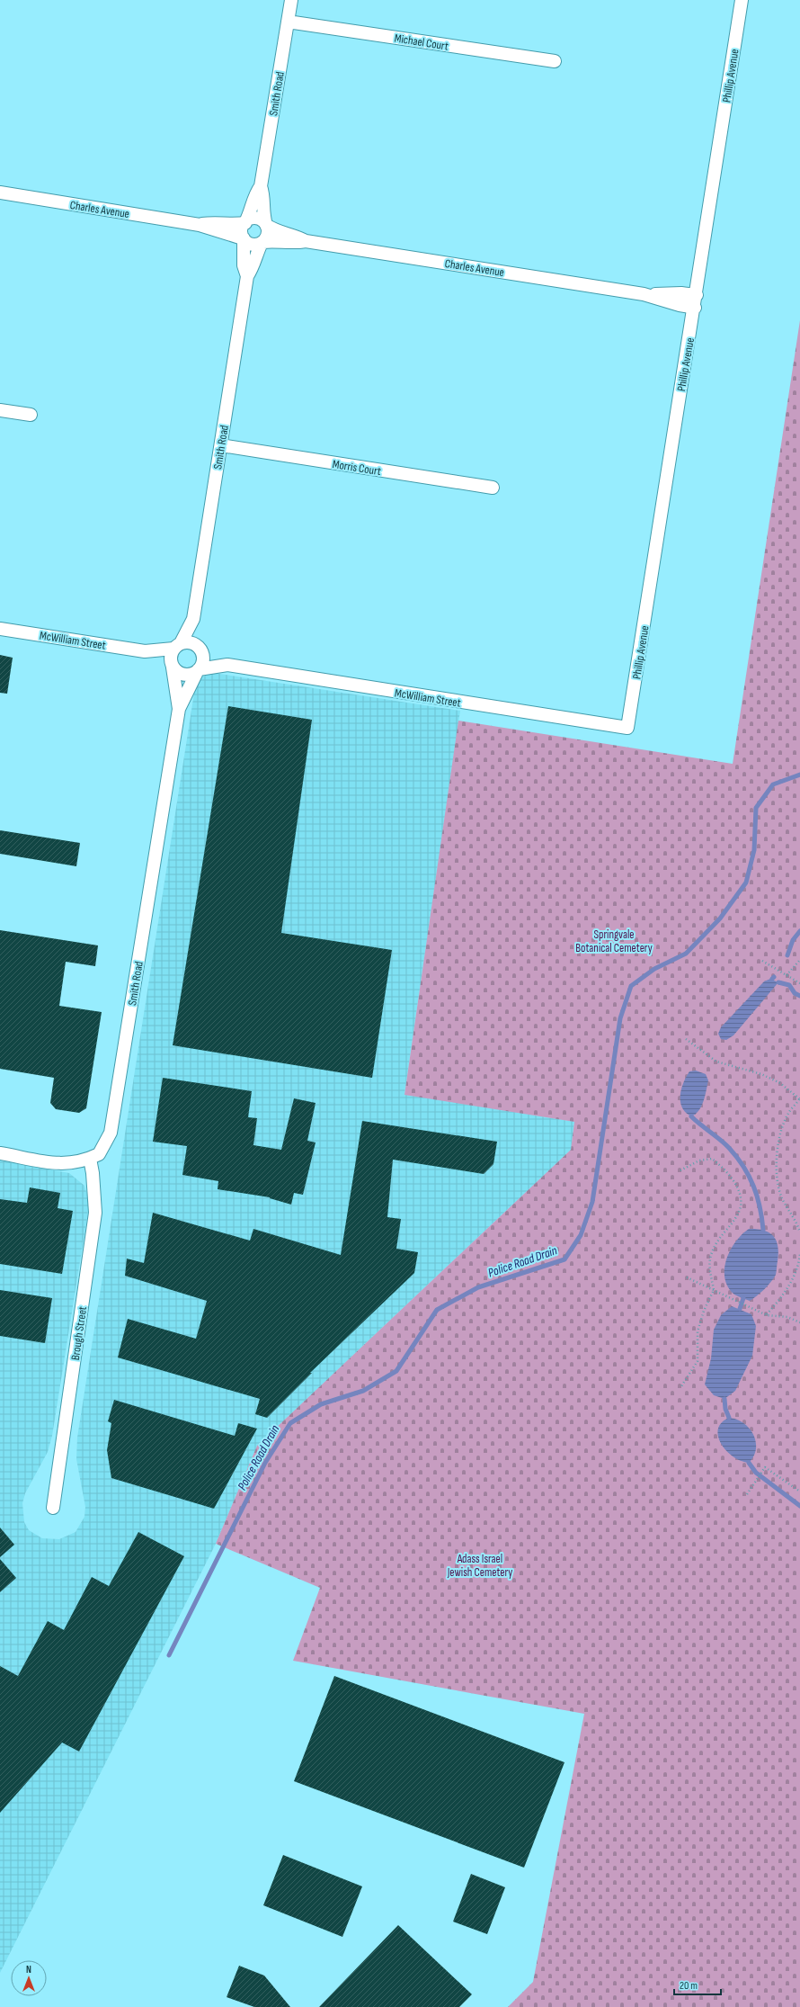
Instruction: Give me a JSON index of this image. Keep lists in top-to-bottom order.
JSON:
{
  "streets": {
    "street": [
      "Michael Court",
      "Phillip Avenue",
      "Smith Road",
      "Charles Avenue",
      "Morris Court",
      "McWilliam Street",
      "Brough Street"
    ]
  },
  "crossings": [
    ["Michael Court", "Smith Road"],
    ["Phillip Avenue", "Charles Avenue"],
    ["Phillip Avenue", "McWilliam Street"],
    ["Smith Road", "Charles Avenue"],
    ["Smith Road", "Morris Court"],
    ["Smith Road", "McWilliam Street"],
    ["Smith Road", "Brough Street"]
  ],
  "water": ["Police Road Drain"],
  "parks": ["Springvale Botanical Cemetery", "Adass Israel Jewish Cemetery"],
  "scale_bar": "20 m",
  "north": "top"
}
